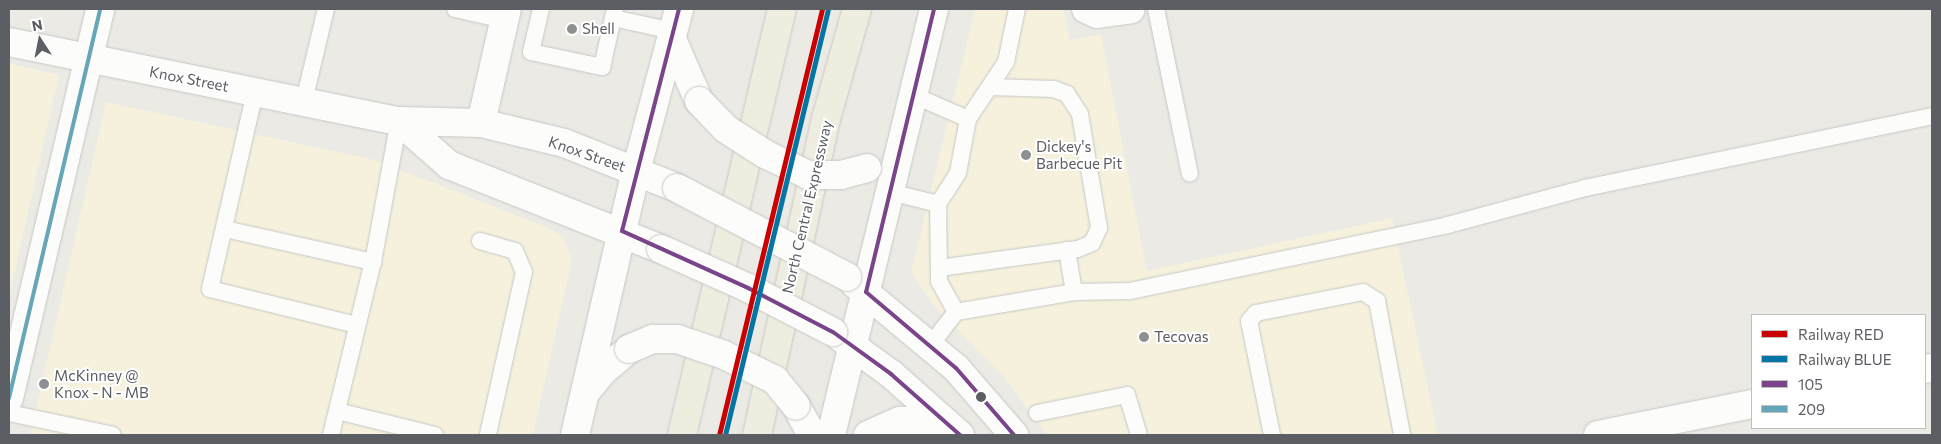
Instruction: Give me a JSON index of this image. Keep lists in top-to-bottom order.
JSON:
{
  "streets": {
    "highway": ["North Central Expressway"],
    "street": ["Knox Street"]
  },
  "places": [
    "Shell",
    "Dickey's Barbecue Pit",
    "Tecovas",
    "McKinney @ Knox - N - MB"
  ],
  "lines": [
    "rail line RED",
    "transit line 105",
    "transit line 209",
    "rail line BLUE"
  ],
  "legend": [
    "Railway RED",
    "Railway BLUE",
    "105",
    "209"
  ],
  "north": "top"
}
